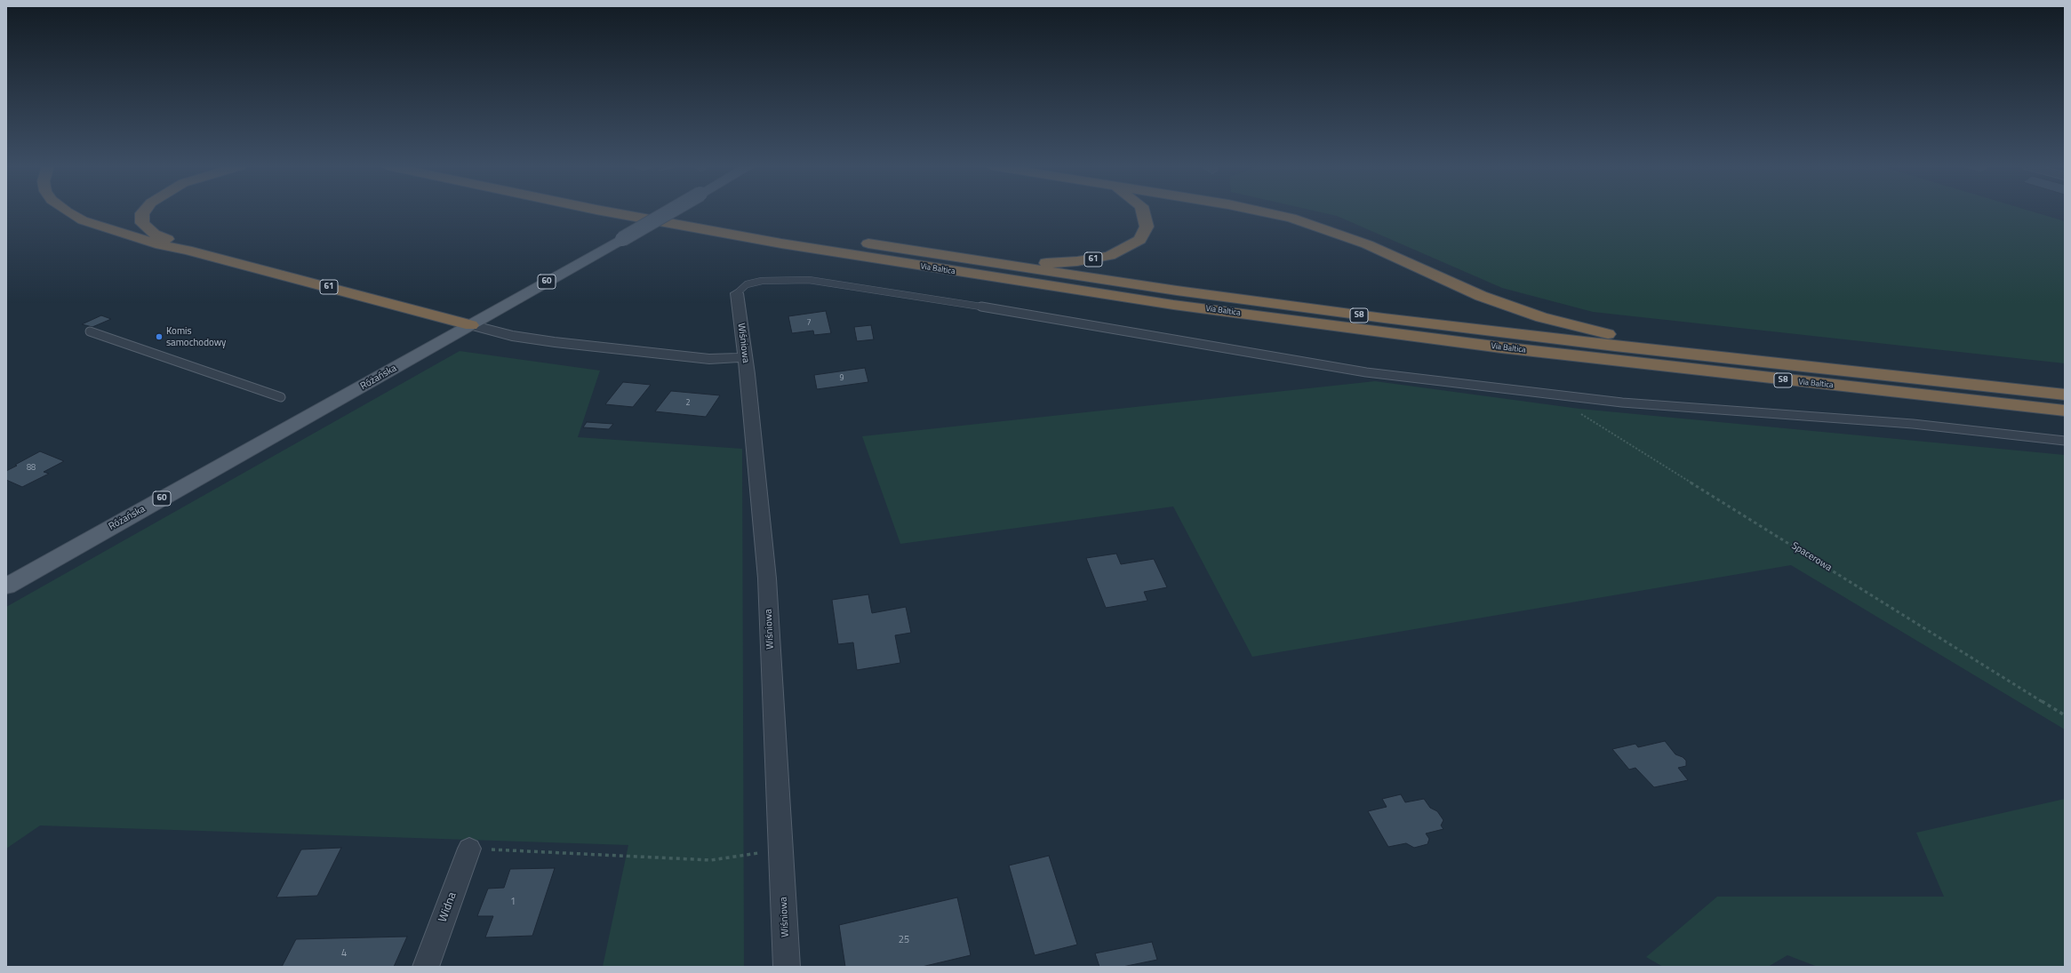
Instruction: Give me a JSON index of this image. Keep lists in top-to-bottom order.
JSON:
{
  "streets": {
    "highway": ["61", "Via Baltica", "S8"],
    "main road": ["60", "Różańska"],
    "street": ["Wiśniowa", "Widna"],
    "path": ["Spacerowa"]
  },
  "crossings": [
    ["61", "Via Baltica"],
    ["61", "Różańska"]
  ],
  "places": ["Komis samochodowy"],
  "house_numbers": [
    "7",
    "9",
    "2",
    "88",
    "1",
    "25",
    "4"
  ]
}
